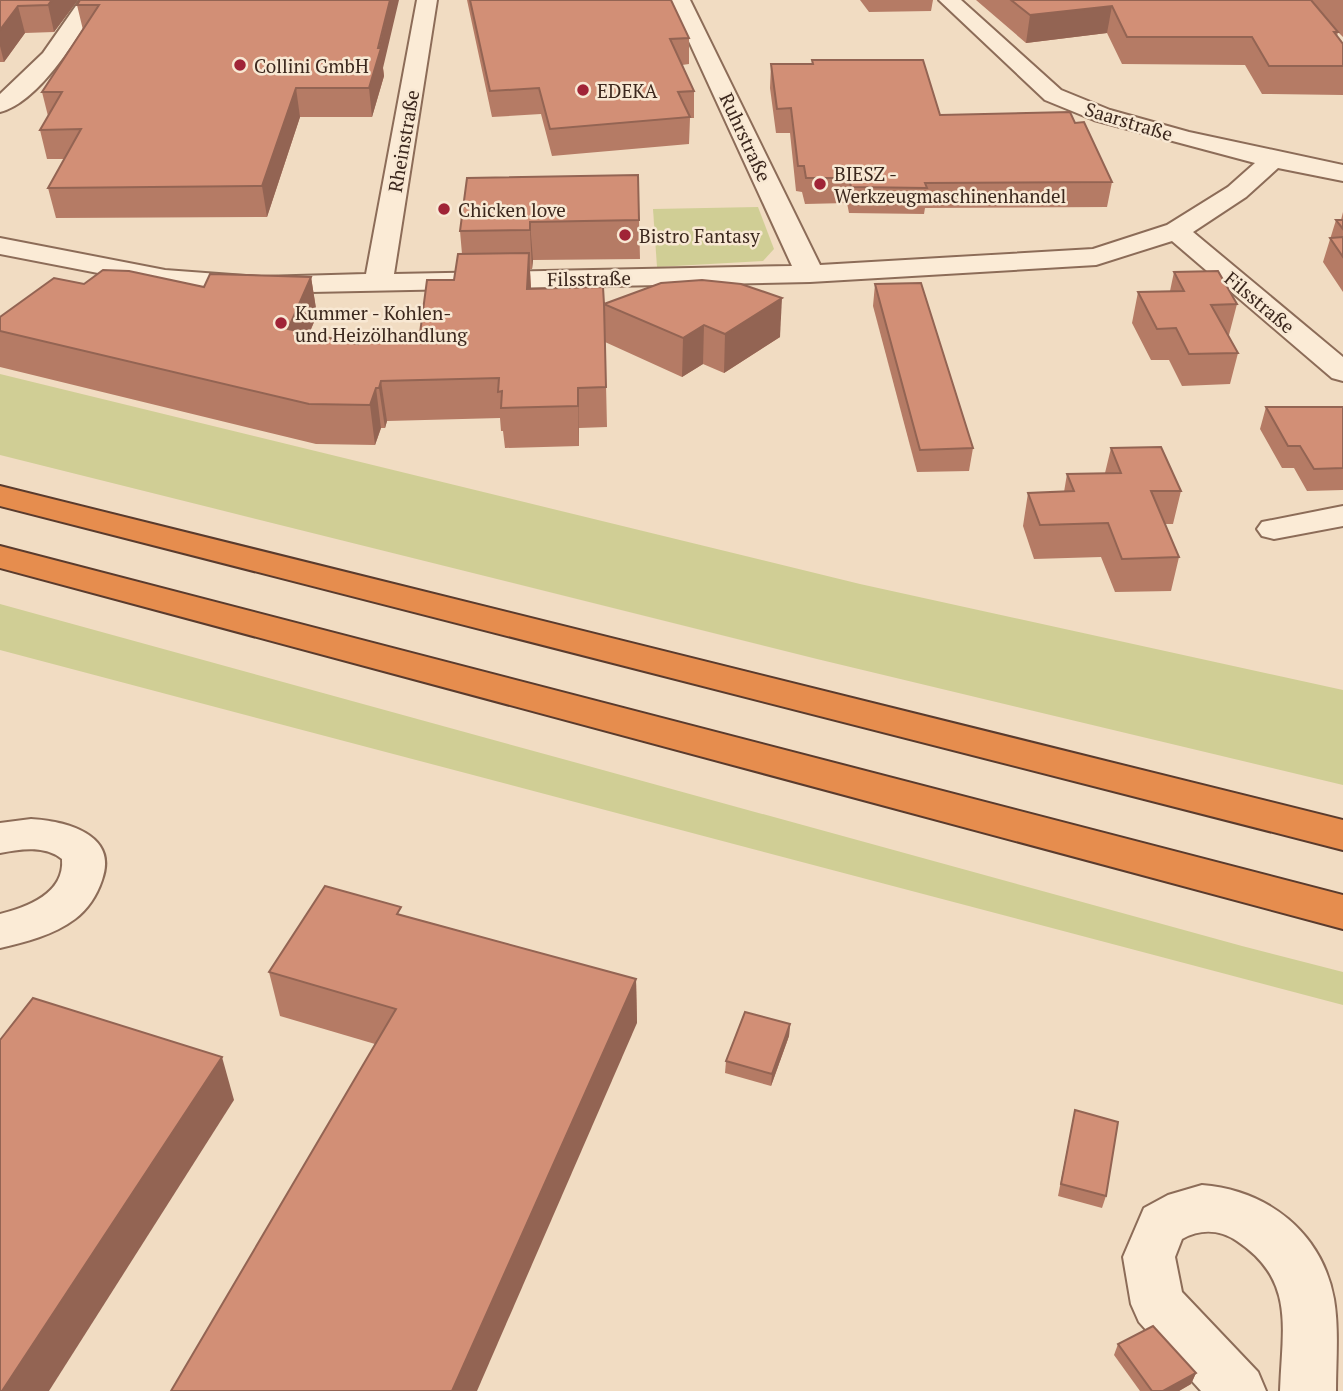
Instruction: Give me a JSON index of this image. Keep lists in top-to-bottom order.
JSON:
{
  "streets": {
    "street": [
      "Saarstraße",
      "Ruhrstraße",
      "Rheinstraße",
      "Filsstraße"
    ]
  },
  "crossings": [
    ["Saarstraße", "Filsstraße"],
    ["Ruhrstraße", "Filsstraße"],
    ["Rheinstraße", "Filsstraße"]
  ],
  "places": [
    "Collini GmbH",
    "EDEKA",
    "BIESZ - Werkzeugmaschinenhandel",
    "Chicken love",
    "Bistro Fantasy",
    "Kummer - Kohlen- und Heizölhandlung"
  ]
}
